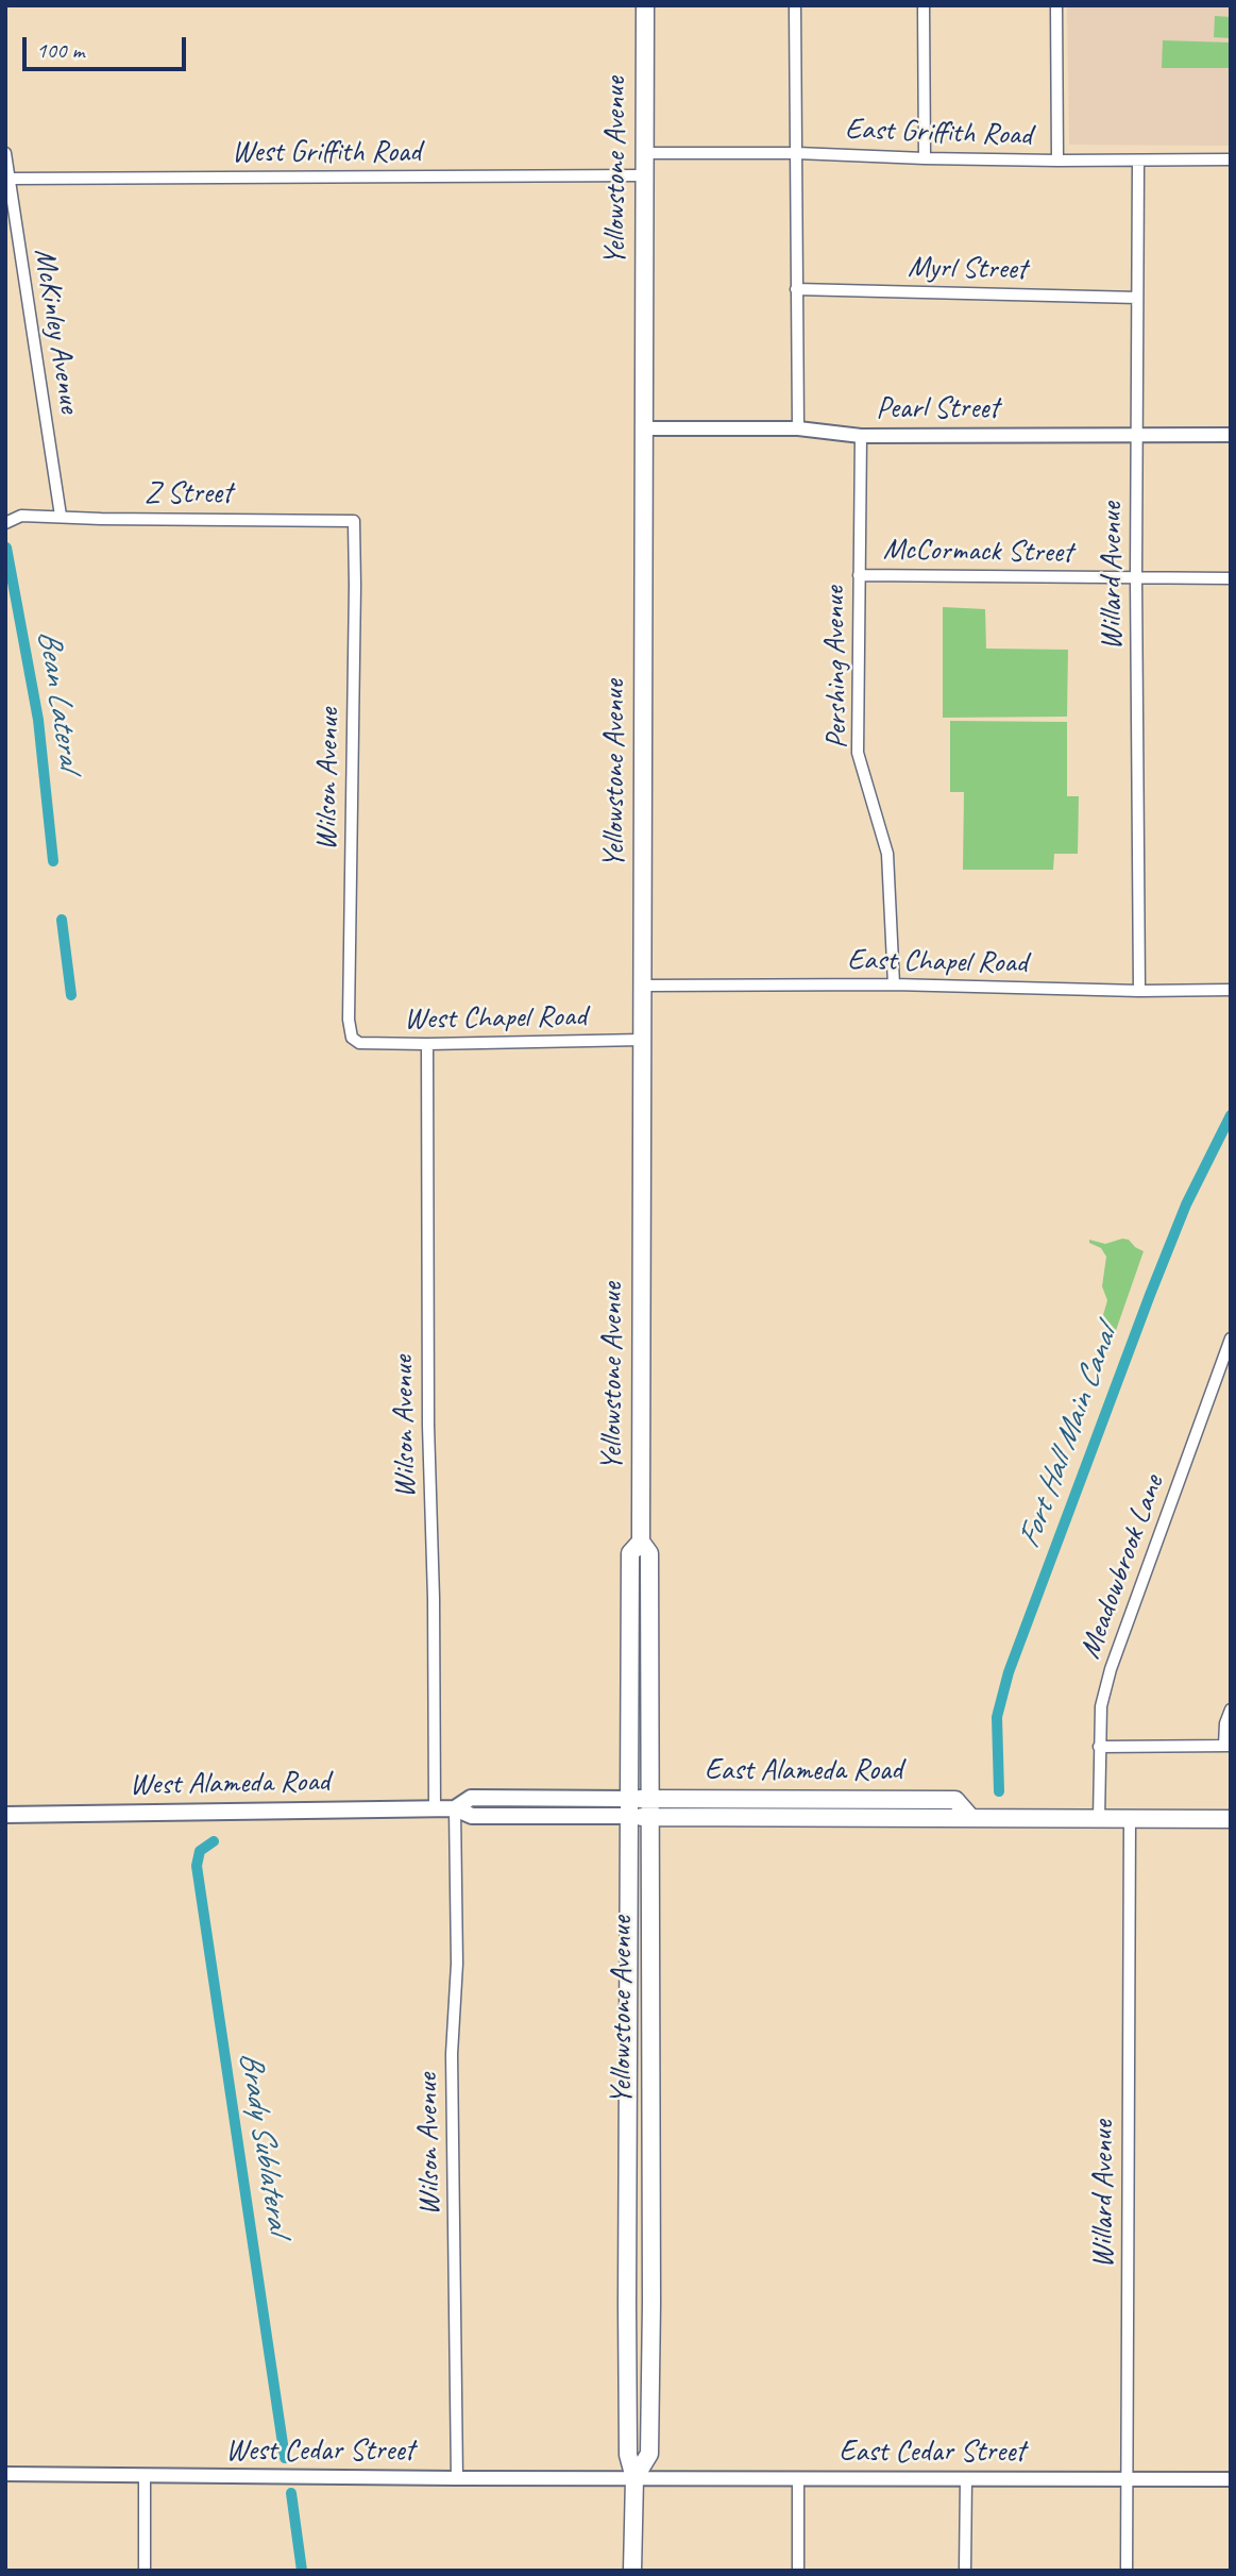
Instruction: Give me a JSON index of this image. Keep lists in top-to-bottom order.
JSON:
{
  "streets": {
    "main road": ["Yellowstone Avenue", "East Alameda Road", "West Alameda Road"],
    "street": [
      "East Griffith Road",
      "West Griffith Road",
      "Myrl Street",
      "McKinley Avenue",
      "Pearl Street",
      "Z Street",
      "McCormack Street",
      "Willard Avenue",
      "Pershing Avenue",
      "Wilson Avenue",
      "East Chapel Road",
      "West Chapel Road",
      "Meadowbrook Lane",
      "West Cedar Street",
      "East Cedar Street"
    ]
  },
  "crossings": [
    ["East Griffith Road", "Yellowstone Avenue"],
    ["East Griffith Road", "Willard Avenue"],
    ["West Griffith Road", "Yellowstone Avenue"],
    ["West Griffith Road", "McKinley Avenue"],
    ["Yellowstone Avenue", "Pearl Street"],
    ["Yellowstone Avenue", "East Chapel Road"],
    ["Yellowstone Avenue", "West Chapel Road"],
    ["Yellowstone Avenue", "East Alameda Road"],
    ["Yellowstone Avenue", "West Alameda Road"],
    ["Yellowstone Avenue", "West Cedar Street"],
    ["Yellowstone Avenue", "East Cedar Street"],
    ["Myrl Street", "Willard Avenue"],
    ["McKinley Avenue", "Z Street"],
    ["Pearl Street", "Willard Avenue"],
    ["Pearl Street", "Pershing Avenue"],
    ["Z Street", "Wilson Avenue"],
    ["McCormack Street", "Willard Avenue"],
    ["McCormack Street", "Pershing Avenue"],
    ["Willard Avenue", "East Chapel Road"],
    ["Willard Avenue", "East Alameda Road"],
    ["Willard Avenue", "East Cedar Street"],
    ["Pershing Avenue", "East Chapel Road"],
    ["Wilson Avenue", "West Chapel Road"],
    ["Wilson Avenue", "West Alameda Road"],
    ["Wilson Avenue", "West Cedar Street"],
    ["Meadowbrook Lane", "East Alameda Road"],
    ["East Alameda Road", "West Alameda Road"],
    ["West Cedar Street", "East Cedar Street"]
  ],
  "water": ["Bean Lateral", "Fort Hall Main Canal", "Brady Sublateral"],
  "scale_bar": "100 m"
}
